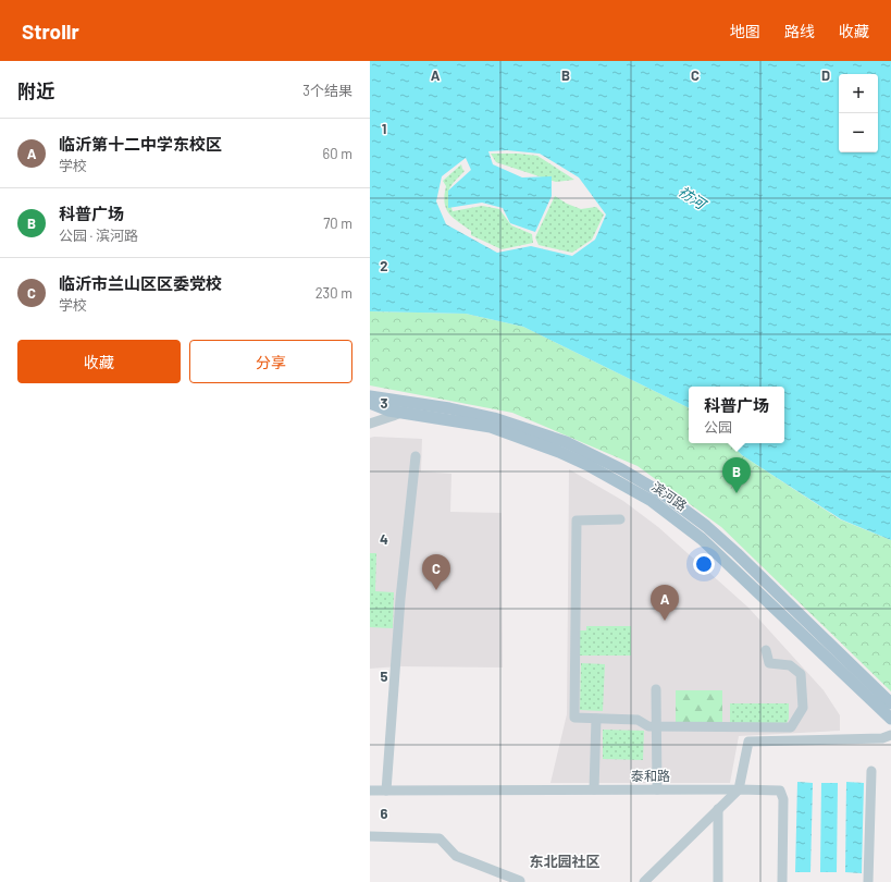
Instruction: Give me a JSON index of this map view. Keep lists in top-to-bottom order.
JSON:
{
  "streets": {
    "main road": ["滨河路"],
    "street": ["泰和路"]
  },
  "districts": ["东北园社区"],
  "water": ["祊河"],
  "page": {
    "header": "Strollr",
    "nav": ["地图", "路线", "收藏"],
    "heading": ["附近", "3个结果"],
    "map_buttons": ["+", "−"],
    "list": [
      {
        "mark": "A",
        "name": "临沂第十二中学东校区",
        "note": "学校",
        "value": "60 m"
      },
      {
        "mark": "B",
        "name": "科普广场",
        "note": "公园 · 滨河路",
        "value": "70 m"
      },
      {
        "mark": "C",
        "name": "临沂市兰山区区委党校",
        "note": "学校",
        "value": "230 m"
      }
    ],
    "buttons": ["收藏", "分享"],
    "popup": ["科普广场", "公园"],
    "pins": ["B", "C", "A"]
  },
  "grid": {
    "columns": [
      "A",
      "B",
      "C",
      "D"
    ],
    "rows": [
      "1",
      "2",
      "3",
      "4",
      "5",
      "6"
    ]
  }
}
